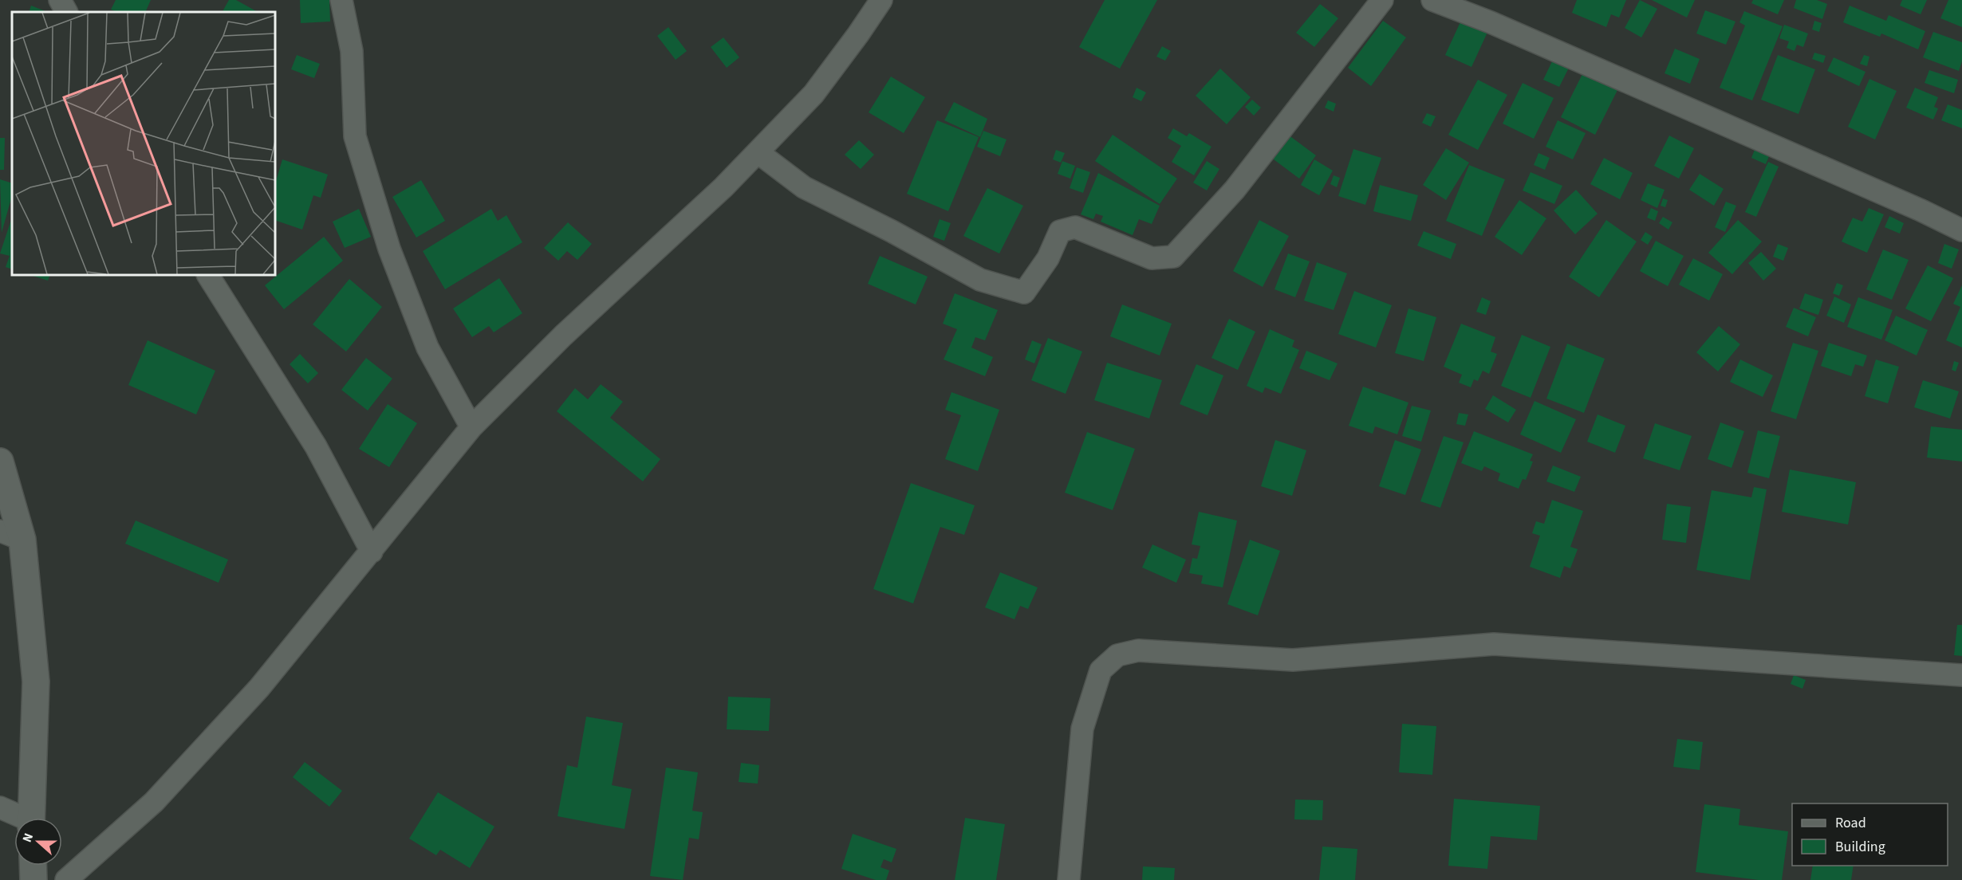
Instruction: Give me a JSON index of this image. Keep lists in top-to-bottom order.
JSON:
{
  "legend": ["Road", "Building"],
  "north": "left"
}
